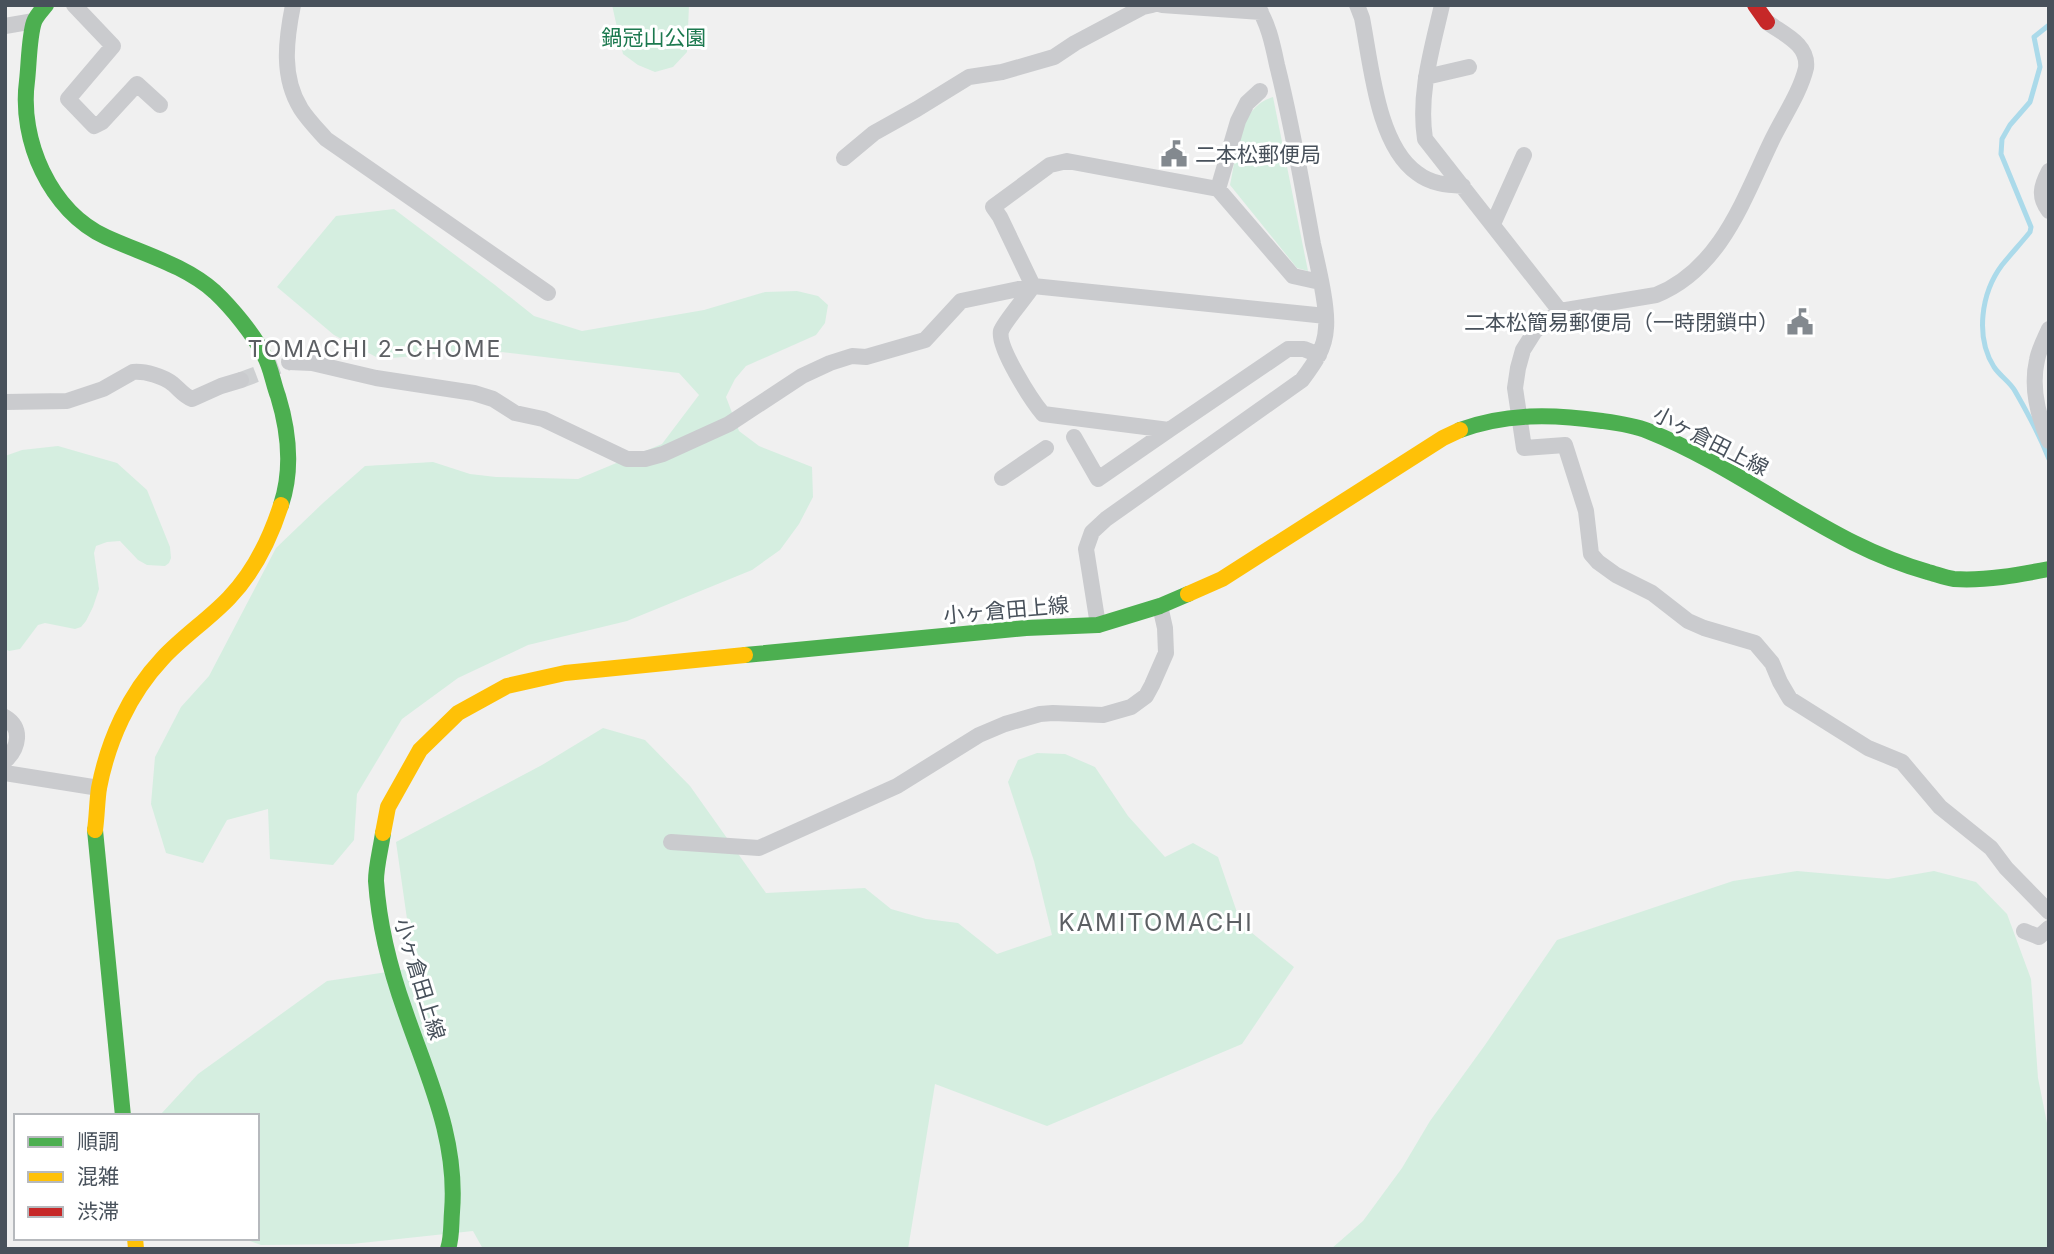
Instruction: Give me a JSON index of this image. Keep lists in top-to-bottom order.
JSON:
{
  "streets": {
    "main road": ["小ヶ倉田上線"]
  },
  "districts": ["TOMACHI 2-CHOME", "KAMITOMACHI"],
  "parks": ["鍋冠山公園"],
  "places": {
    "public building": ["二本松郵便局", "二本松簡易郵便局（一時閉鎖中）"]
  },
  "legend": ["順調", "混雑", "渋滞"]
}
